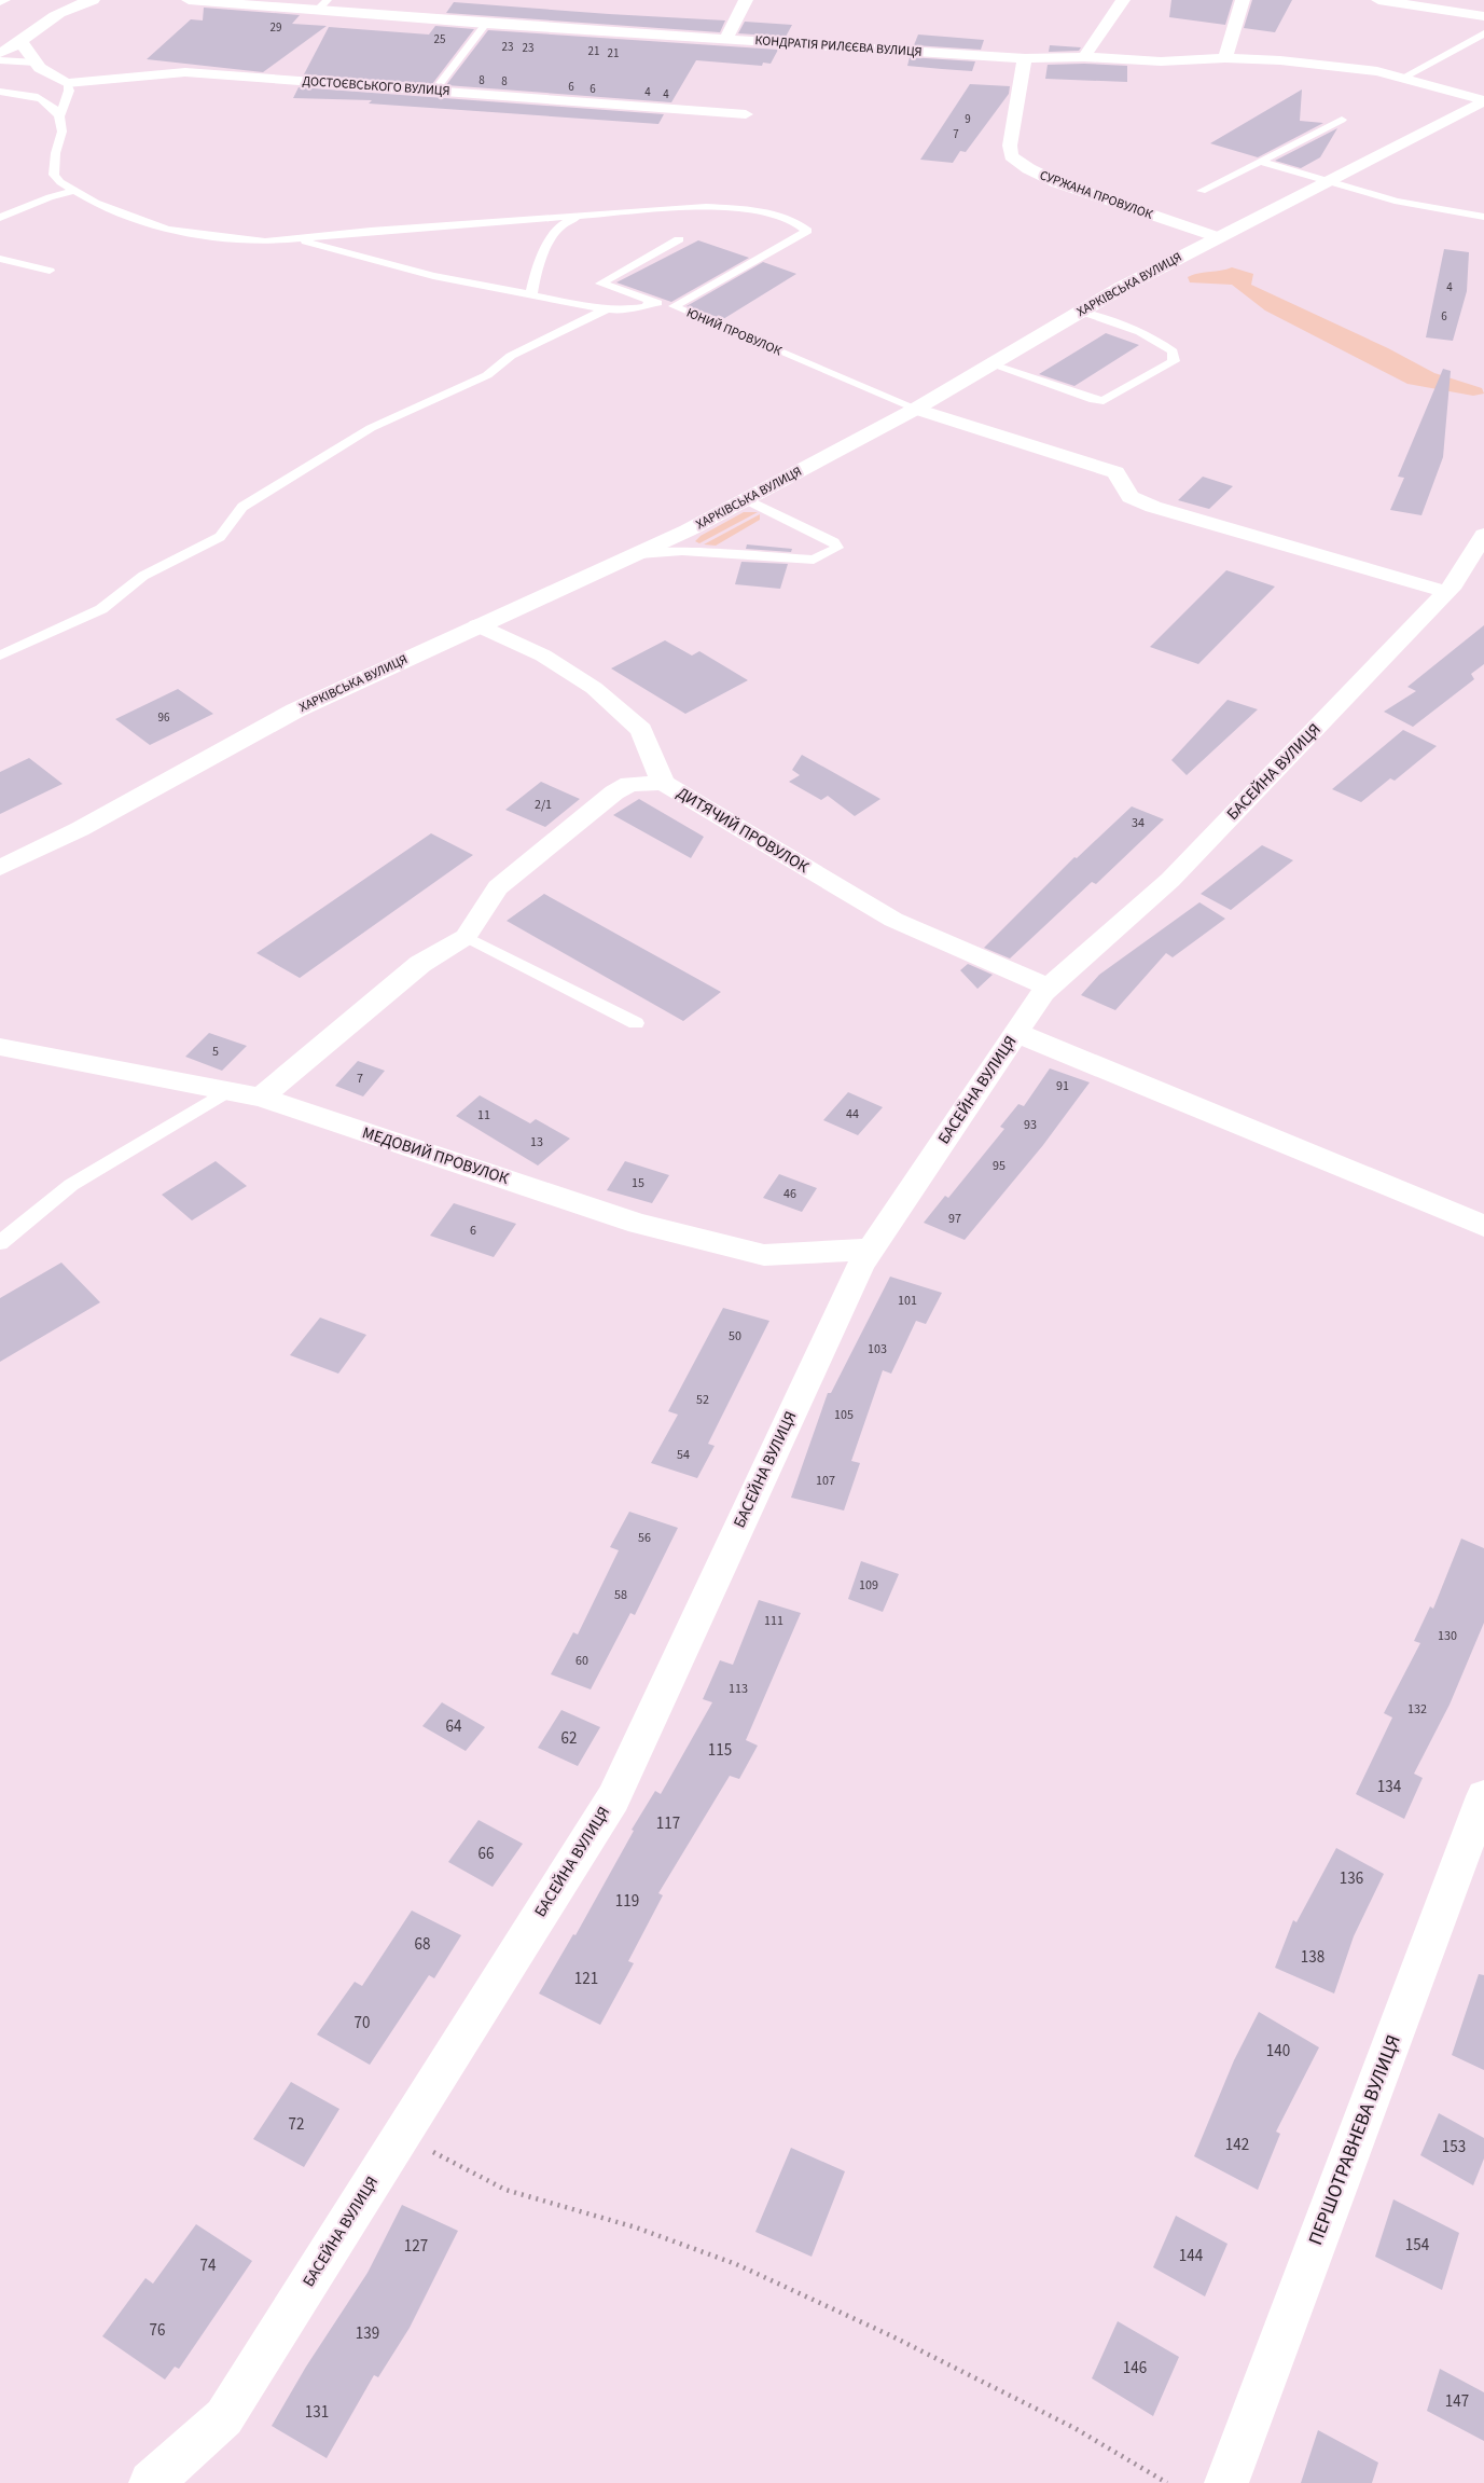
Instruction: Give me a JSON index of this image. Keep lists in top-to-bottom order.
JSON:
{
  "streets": {
    "street": [
      "КОНДРАТІЯ РИЛЄЄВА ВУЛИЦЯ",
      "ДОСТОЄВСЬКОГО ВУЛИЦЯ",
      "СУРЖАНА ПРОВУЛОК",
      "ХАРКІВСЬКА ВУЛИЦЯ",
      "БАСЕЙНА ВУЛИЦЯ",
      "ДИТЯЧИЙ ПРОВУЛОК",
      "МЕДОВИЙ ПРОВУЛОК",
      "ПЕРШОТРАВНЕВА ВУЛИЦЯ"
    ],
    "lane": ["ЮНИЙ ПРОВУЛОК"]
  },
  "crossings": [
    ["КОНДРАТІЯ РИЛЄЄВА ВУЛИЦЯ", "СУРЖАНА ПРОВУЛОК"],
    ["КОНДРАТІЯ РИЛЄЄВА ВУЛИЦЯ", "ХАРКІВСЬКА ВУЛИЦЯ"],
    ["СУРЖАНА ПРОВУЛОК", "ХАРКІВСЬКА ВУЛИЦЯ"],
    ["ХАРКІВСЬКА ВУЛИЦЯ", "ЮНИЙ ПРОВУЛОК"],
    ["ХАРКІВСЬКА ВУЛИЦЯ", "ДИТЯЧИЙ ПРОВУЛОК"],
    ["БАСЕЙНА ВУЛИЦЯ", "ДИТЯЧИЙ ПРОВУЛОК"],
    ["БАСЕЙНА ВУЛИЦЯ", "МЕДОВИЙ ПРОВУЛОК"]
  ],
  "house_numbers": [
    "29",
    "25",
    "23",
    "23",
    "21",
    "21",
    "8",
    "8",
    "6",
    "6",
    "4",
    "4",
    "9",
    "7",
    "4",
    "6",
    "96",
    "2/1",
    "34",
    "5",
    "7",
    "91",
    "44",
    "11",
    "93",
    "13",
    "95",
    "15",
    "46",
    "97",
    "6",
    "101",
    "50",
    "103",
    "52",
    "105",
    "54",
    "107",
    "56",
    "109",
    "58",
    "111",
    "130",
    "60",
    "113",
    "132",
    "64",
    "62",
    "115",
    "134",
    "117",
    "66",
    "136",
    "119",
    "68",
    "138",
    "121",
    "70",
    "140",
    "72",
    "142",
    "153",
    "154",
    "127",
    "144",
    "74",
    "76",
    "139",
    "146",
    "147",
    "131"
  ]
}
